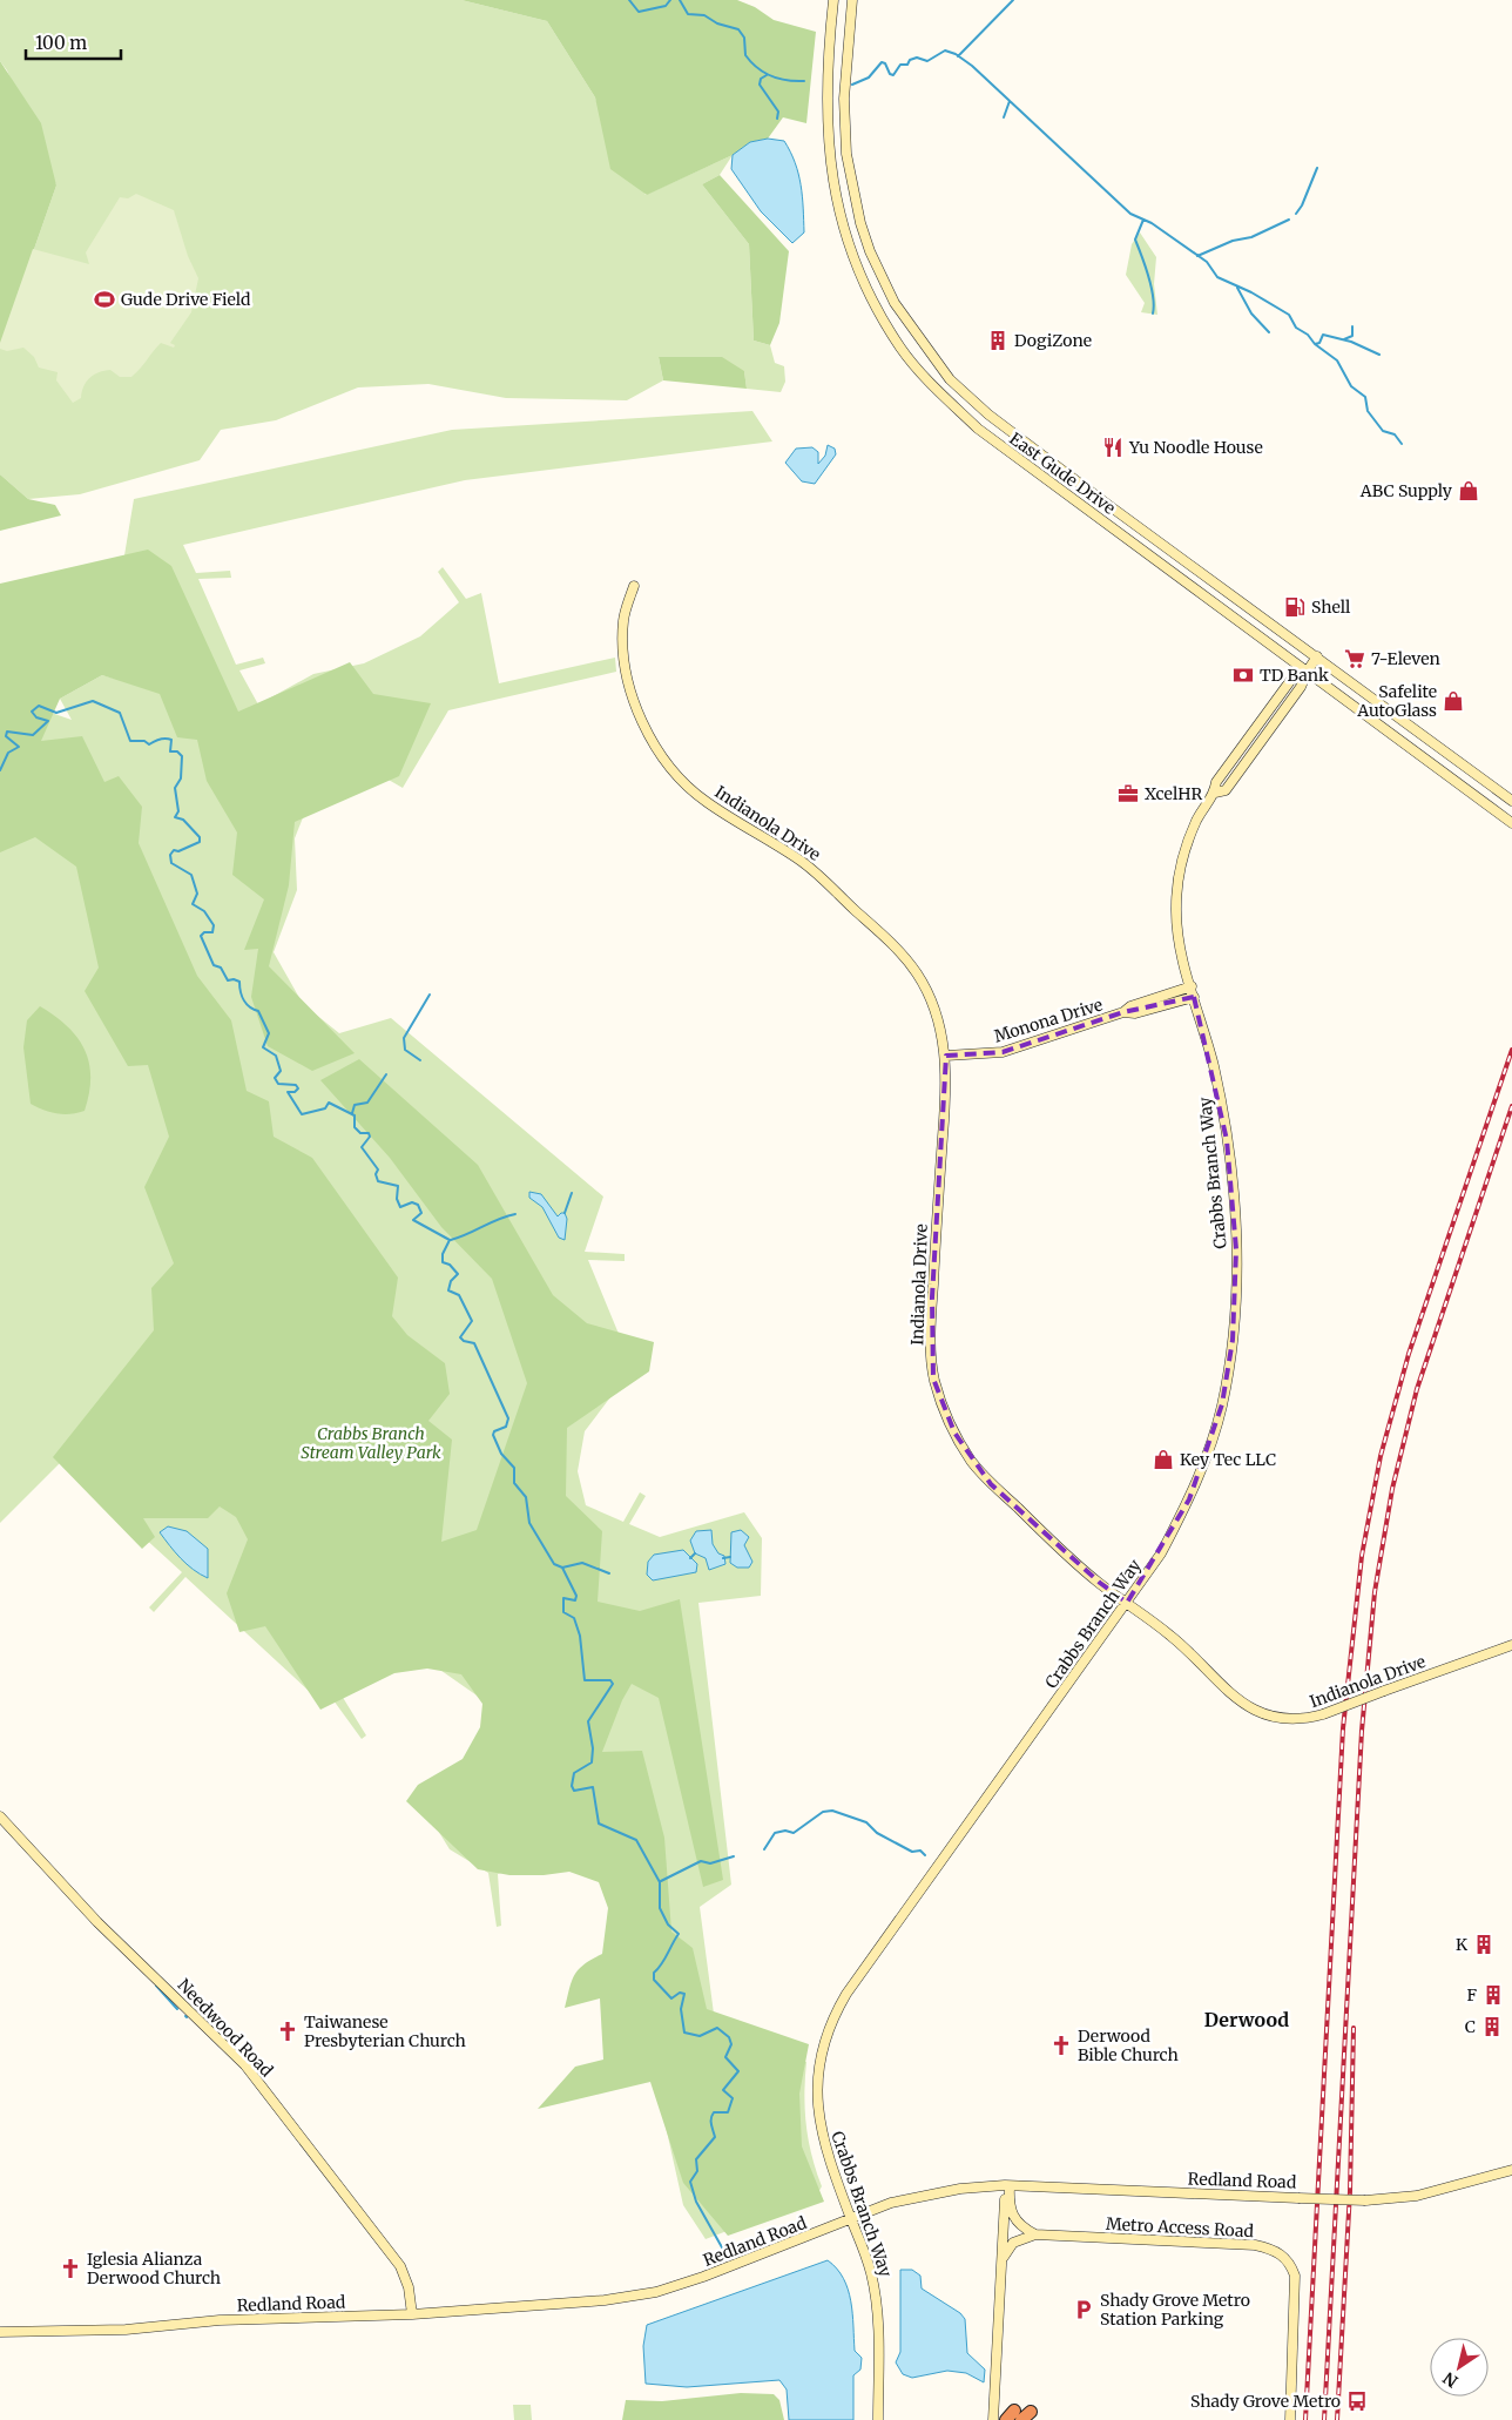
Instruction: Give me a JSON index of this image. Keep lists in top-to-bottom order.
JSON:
{
  "streets": {
    "main road": [
      "East Gude Drive",
      "Indianola Drive",
      "Monona Drive",
      "Crabbs Branch Way",
      "Needwood Road",
      "Redland Road",
      "Metro Access Road"
    ]
  },
  "crossings": [
    ["East Gude Drive", "Crabbs Branch Way"],
    ["Indianola Drive", "Monona Drive"],
    ["Indianola Drive", "Crabbs Branch Way"],
    ["Monona Drive", "Crabbs Branch Way"],
    ["Crabbs Branch Way", "Redland Road"],
    ["Needwood Road", "Redland Road"]
  ],
  "districts": ["Derwood"],
  "parks": ["Crabbs Branch Stream Valley Park"],
  "places": {
    "sports": ["Gude Drive Field"],
    "building": [
      "DogiZone",
      "K",
      "F",
      "C"
    ],
    "restaurant": ["Yu Noodle House"],
    "shop": ["ABC Supply", "Safelite AutoGlass", "Key Tec LLC"],
    "fuel station": ["Shell"],
    "supermarket": ["7-Eleven"],
    "bank": ["TD Bank"],
    "office": ["XcelHR"],
    "church": ["Taiwanese Presbyterian Church", "Derwood Bible Church", "Iglesia Alianza Derwood Church"],
    "parking": ["Shady Grove Metro Station Parking"],
    "bus stop": ["Shady Grove Metro"]
  },
  "scale_bar": "100 m",
  "north": "bottom left"
}
